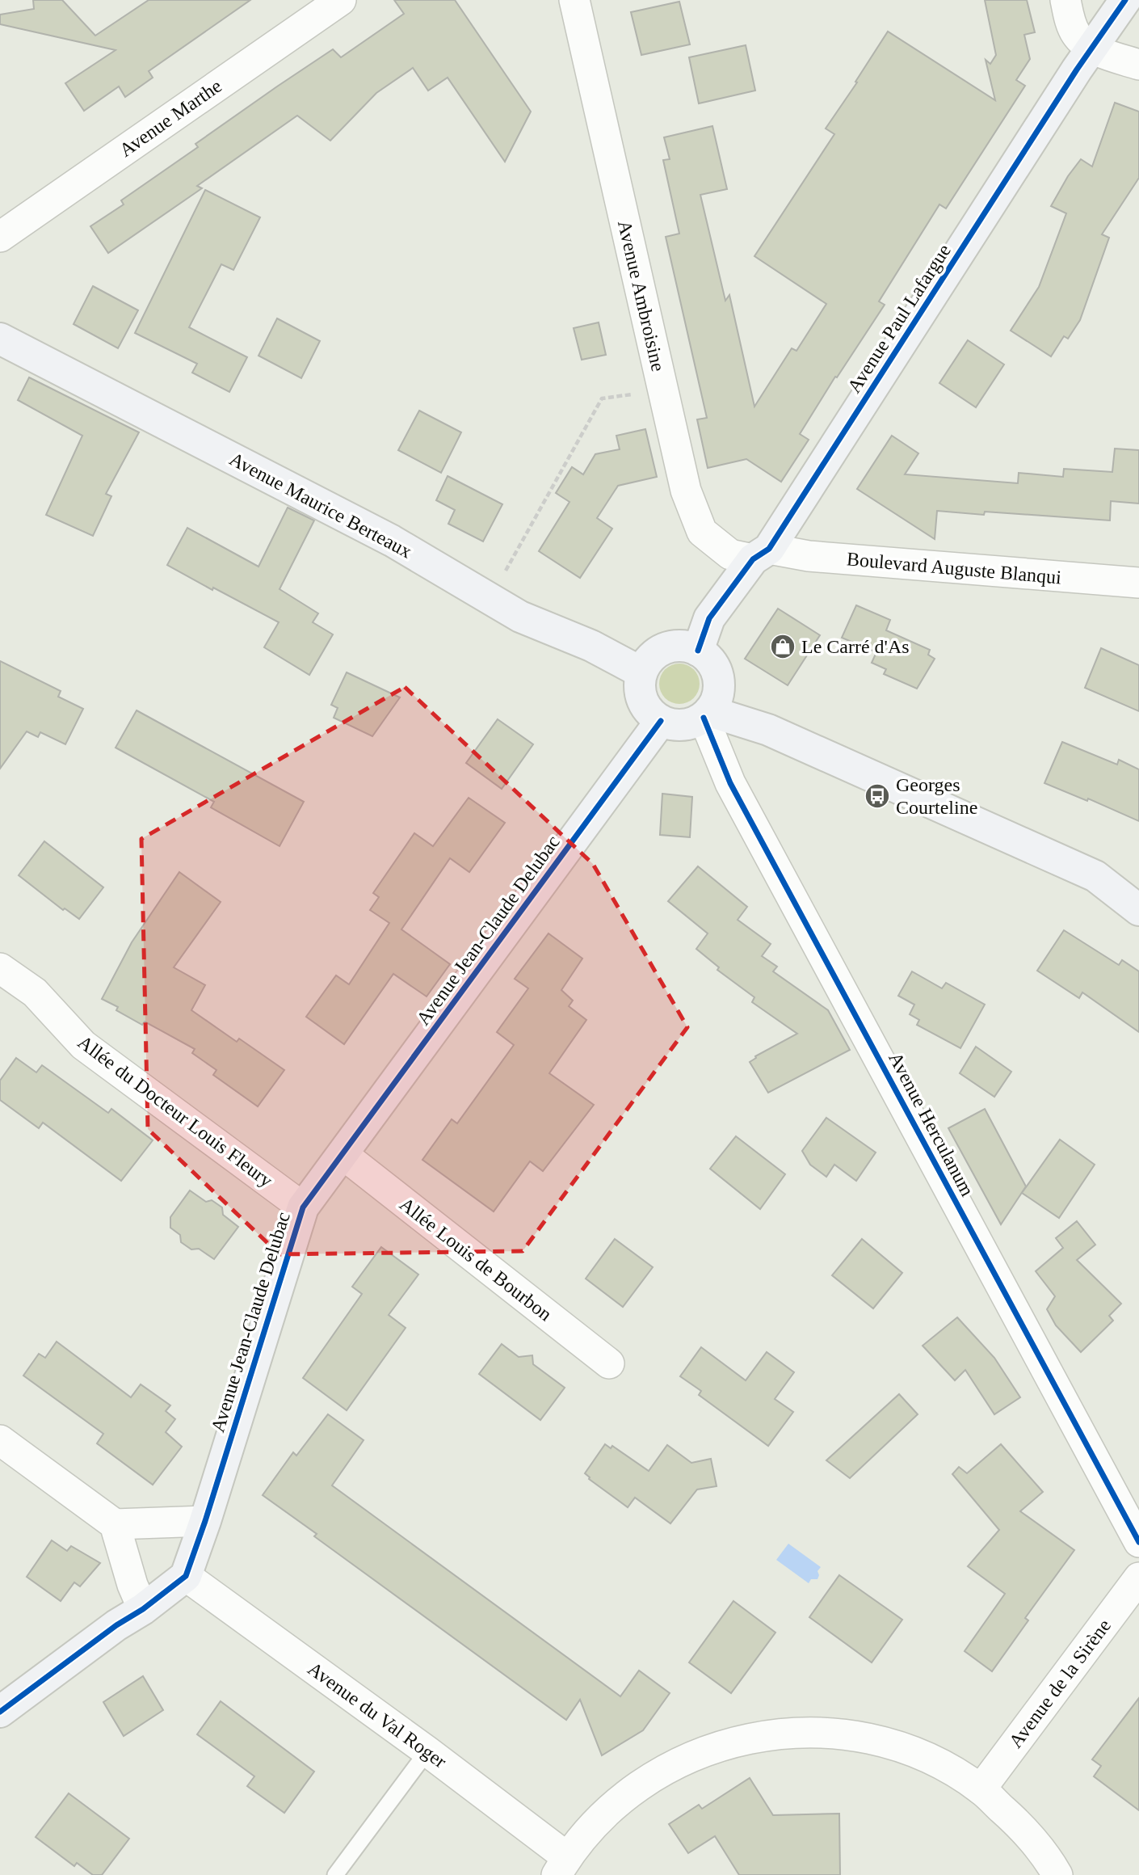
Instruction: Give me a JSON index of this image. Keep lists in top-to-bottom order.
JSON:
{
  "streets": {
    "street": [
      "Avenue Marthe",
      "Avenue Ambroisine",
      "Avenue Paul Lafargue",
      "Avenue Maurice Berteaux",
      "Boulevard Auguste Blanqui",
      "Avenue Jean-Claude Delubac",
      "Allée du Docteur Louis Fleury",
      "Avenue Herculanum",
      "Allée Louis de Bourbon",
      "Avenue de la Sirène",
      "Avenue du Val Roger"
    ]
  },
  "crossings": [
    ["Avenue Ambroisine", "Avenue Paul Lafargue"],
    ["Avenue Ambroisine", "Boulevard Auguste Blanqui"],
    ["Avenue Paul Lafargue", "Avenue Maurice Berteaux"],
    ["Avenue Paul Lafargue", "Boulevard Auguste Blanqui"],
    ["Avenue Paul Lafargue", "Avenue Jean-Claude Delubac"],
    ["Avenue Paul Lafargue", "Avenue Herculanum"],
    ["Avenue Maurice Berteaux", "Avenue Jean-Claude Delubac"],
    ["Avenue Maurice Berteaux", "Avenue Herculanum"],
    ["Avenue Jean-Claude Delubac", "Allée du Docteur Louis Fleury"],
    ["Avenue Jean-Claude Delubac", "Avenue Herculanum"],
    ["Avenue Jean-Claude Delubac", "Allée Louis de Bourbon"],
    ["Avenue Jean-Claude Delubac", "Avenue du Val Roger"]
  ],
  "places": {
    "shop": ["Le Carré d'As"],
    "bus stop": ["Georges Courteline"]
  }
}
